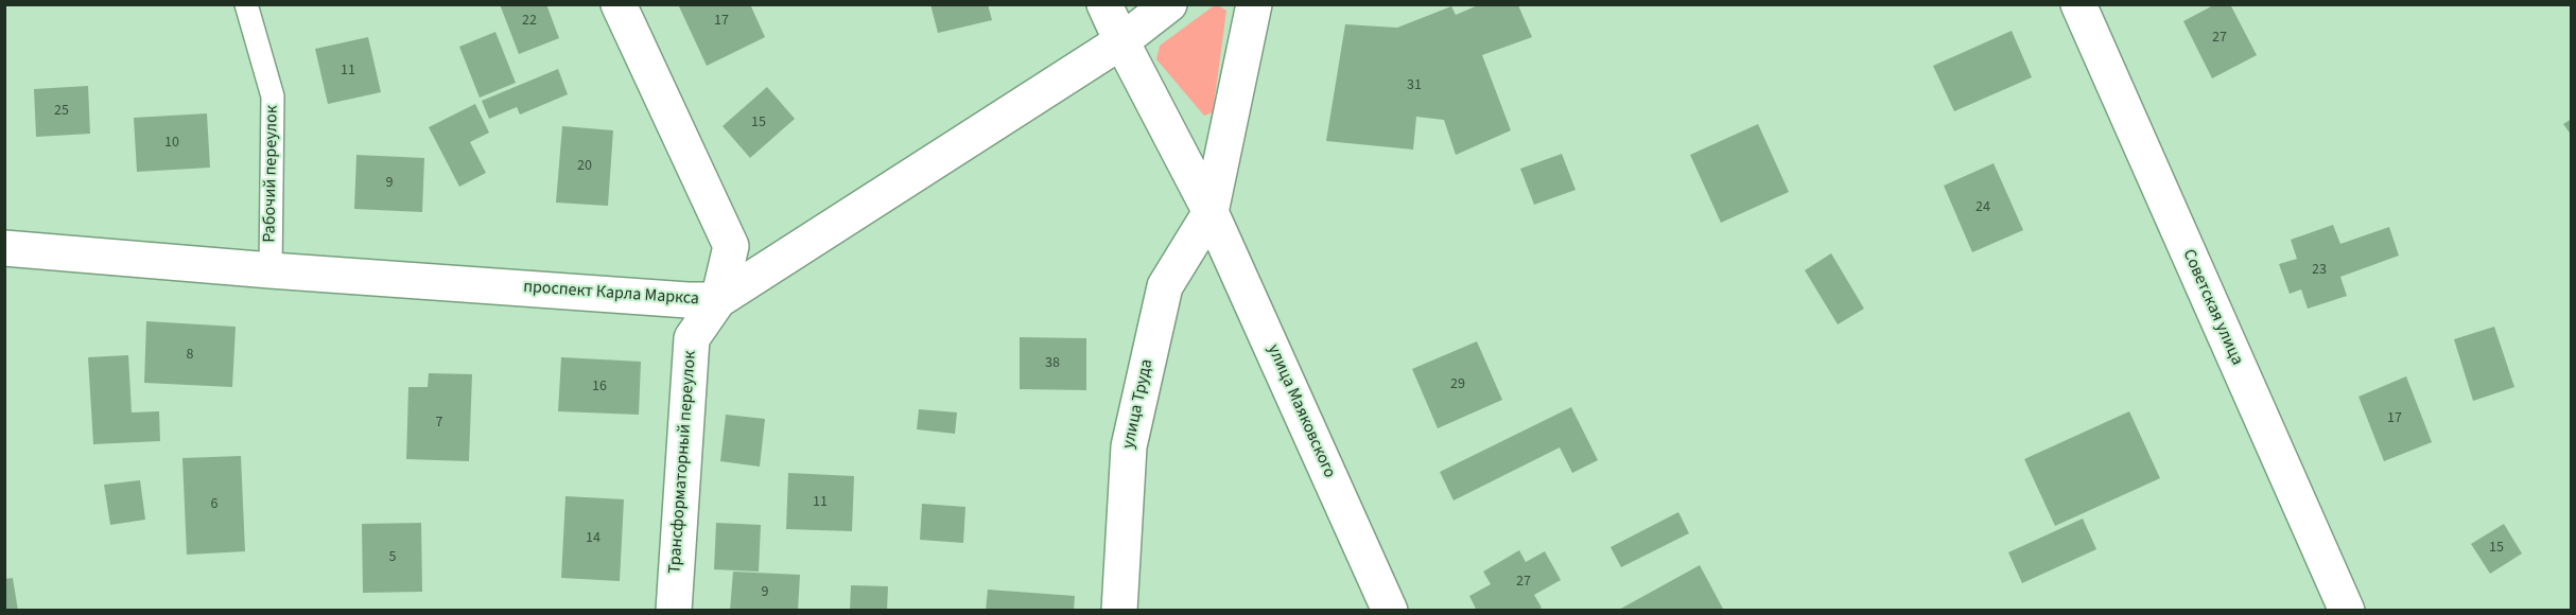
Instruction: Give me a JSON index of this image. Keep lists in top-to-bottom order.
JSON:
{
  "streets": {
    "street": [
      "проспект Карла Маркса",
      "Советская улица",
      "улица Труда",
      "улица Маяковского",
      "Трансформаторный переулок"
    ],
    "lane": ["Рабочий переулок"]
  },
  "crossings": [
    ["Рабочий переулок", "проспект Карла Маркса"],
    ["проспект Карла Маркса", "улица Маяковского"],
    ["проспект Карла Маркса", "Трансформаторный переулок"],
    ["улица Труда", "улица Маяковского"]
  ],
  "house_numbers": [
    "22",
    "17",
    "27",
    "11",
    "31",
    "25",
    "15",
    "10",
    "20",
    "9",
    "24",
    "23",
    "8",
    "38",
    "29",
    "16",
    "17",
    "7",
    "11",
    "6",
    "14",
    "15",
    "5",
    "27",
    "9"
  ]
}
